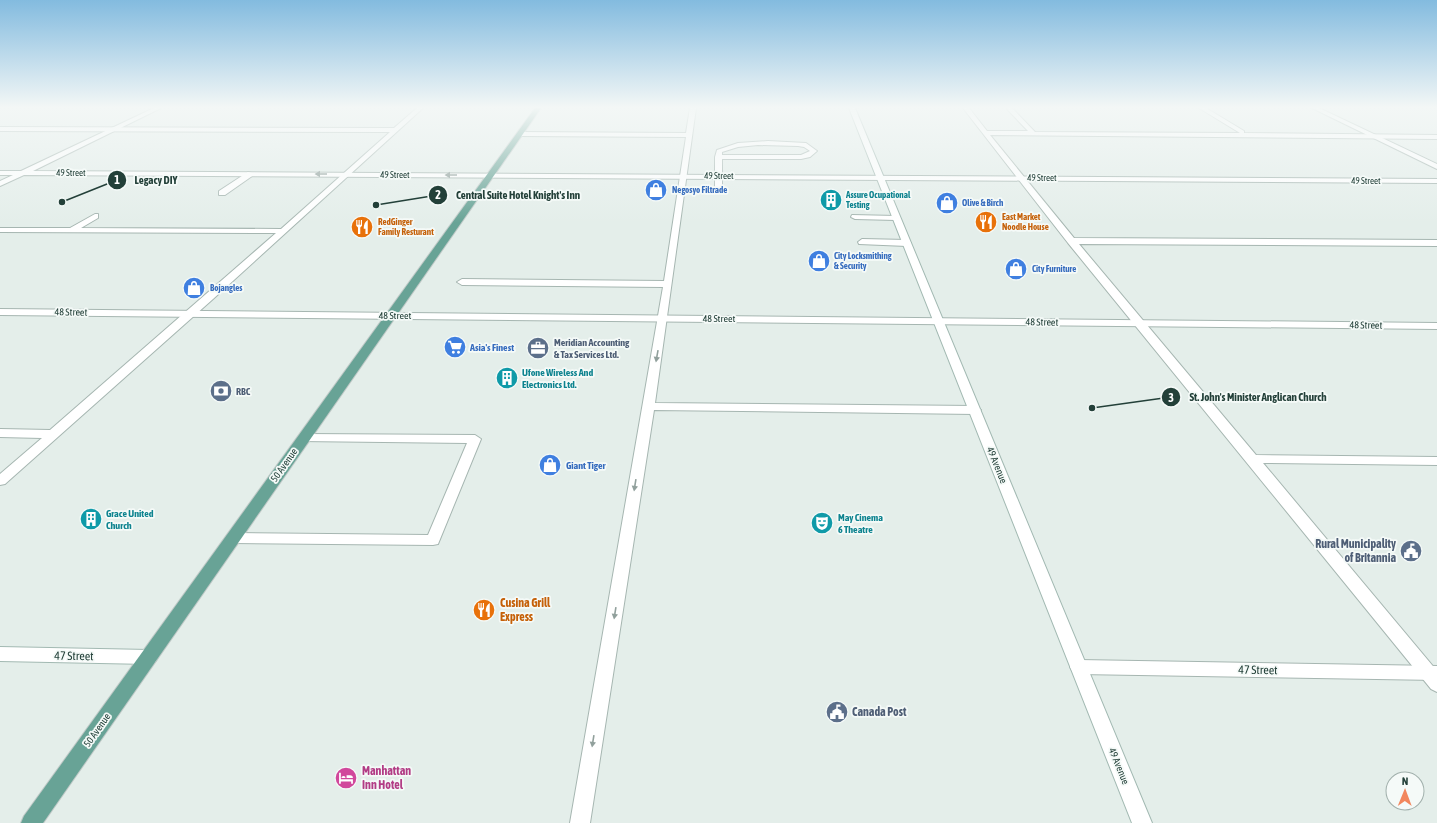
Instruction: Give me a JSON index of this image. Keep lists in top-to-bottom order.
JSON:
{
  "streets": {
    "main road": ["50 Avenue"],
    "street": [
      "49 Street",
      "48 Street",
      "49 Avenue",
      "47 Street"
    ]
  },
  "crossings": [
    ["49 Street", "50 Avenue"],
    ["49 Street", "49 Avenue"],
    ["48 Street", "50 Avenue"],
    ["48 Street", "49 Avenue"],
    ["50 Avenue", "47 Street"],
    ["49 Avenue", "47 Street"]
  ],
  "places": {
    "shop": [
      "Negosyo Filtrade",
      "Olive & Birch",
      "City Locksmithing & Security",
      "City Furniture",
      "Bojangles",
      "Giant Tiger"
    ],
    "building": ["Assure Ocupational Testing", "Ufone Wireless And Electronics Ltd.", "Grace United Church"],
    "other": ["Legacy DIY", "Central Suite Hotel Knight's Inn", "St. John's Minister Anglican Church"],
    "restaurant": ["East Market Noodle House", "RedGinger Family Resturant", "Cusina Grill Express"],
    "supermarket": ["Asia's Finest"],
    "office": ["Meridian Accounting & Tax Services Ltd."],
    "bank": ["RBC"],
    "theatre": ["May Cinema 6 Theatre"],
    "public building": ["Rural Municipality of Britannia", "Canada Post"],
    "hotel": ["Manhattan Inn Hotel"]
  },
  "north": "top"
}
